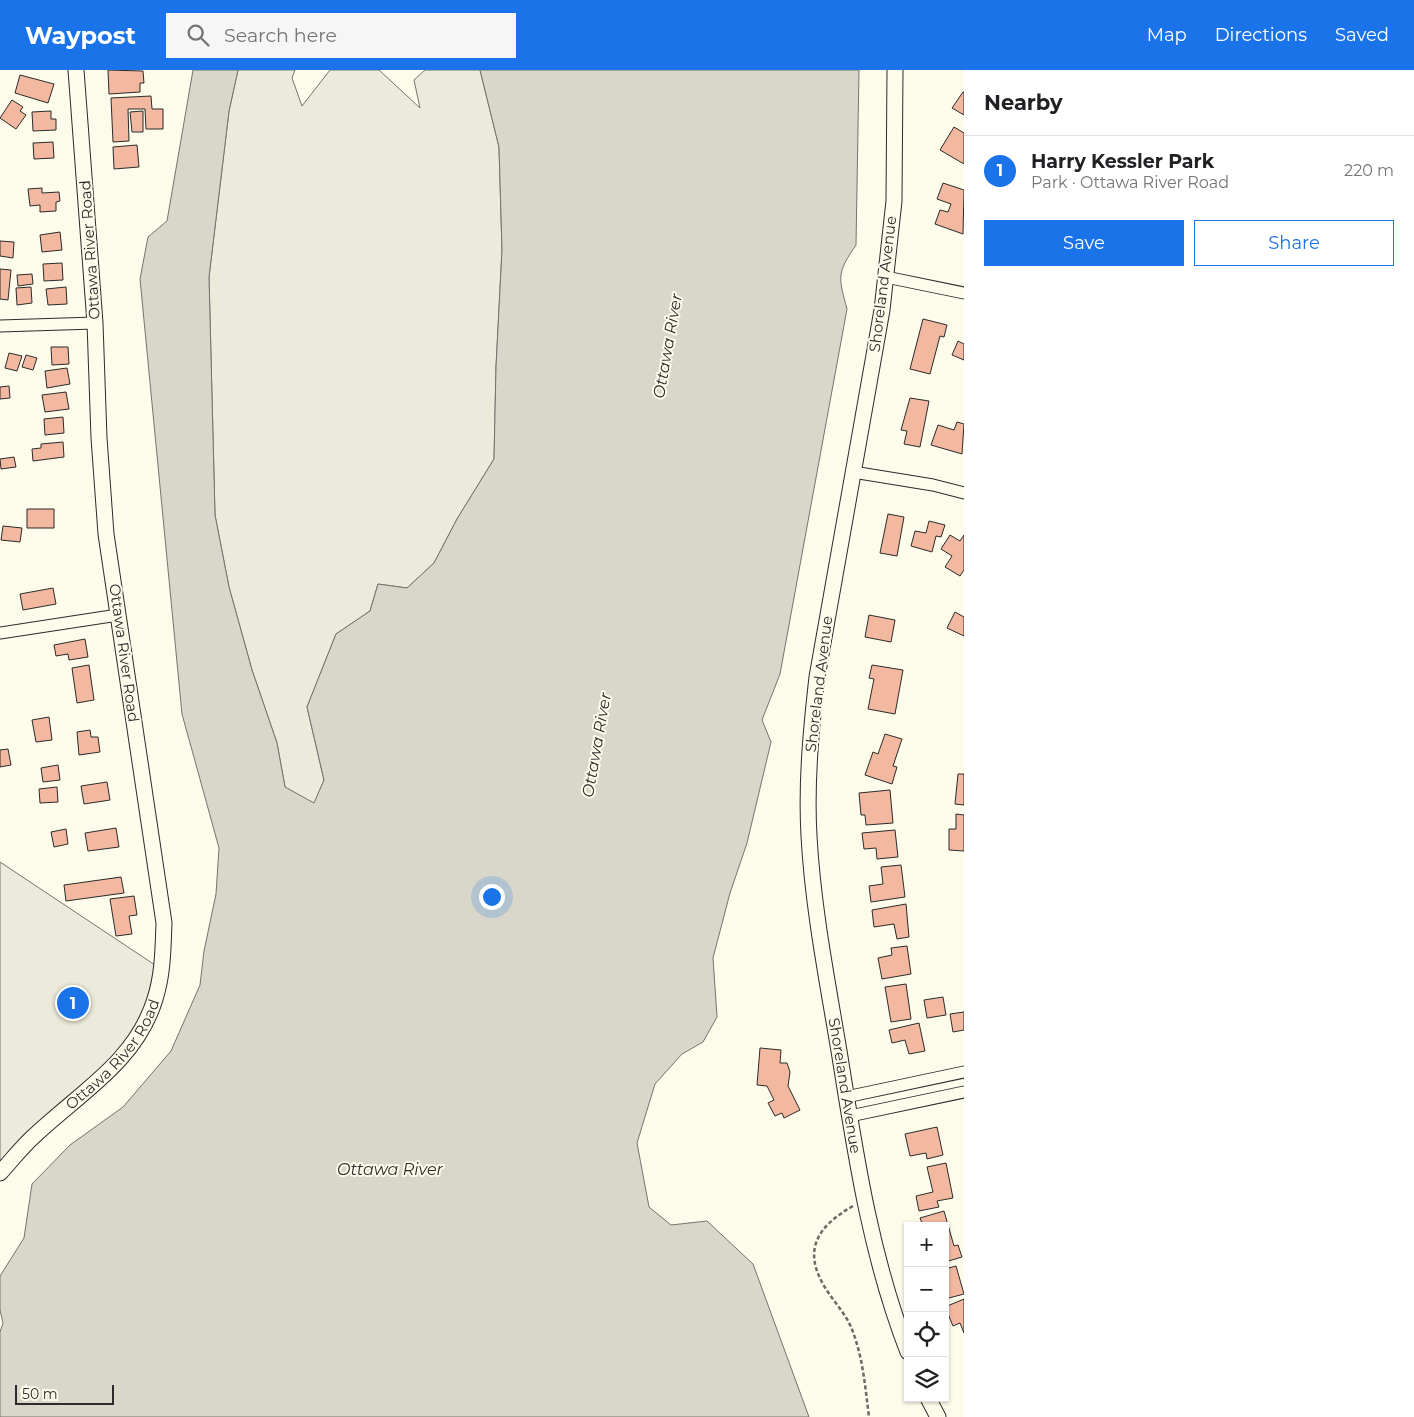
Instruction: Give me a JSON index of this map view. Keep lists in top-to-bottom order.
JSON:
{
  "streets": {
    "street": ["Ottawa River Road", "Shoreland Avenue"]
  },
  "water": ["Ottawa River"],
  "scale_bar": "50 m",
  "page": {
    "header": "Waypost",
    "search": "Search here",
    "nav": ["Map", "Directions", "Saved"],
    "heading": "Nearby",
    "list": [
      {
        "mark": "1",
        "name": "Harry Kessler Park",
        "note": "Park · Ottawa River Road",
        "value": "220 m"
      }
    ],
    "buttons": ["Save", "Share"],
    "pins": "1",
    "map_buttons": ["+", "−"],
    "scale": "50 m"
  }
}
